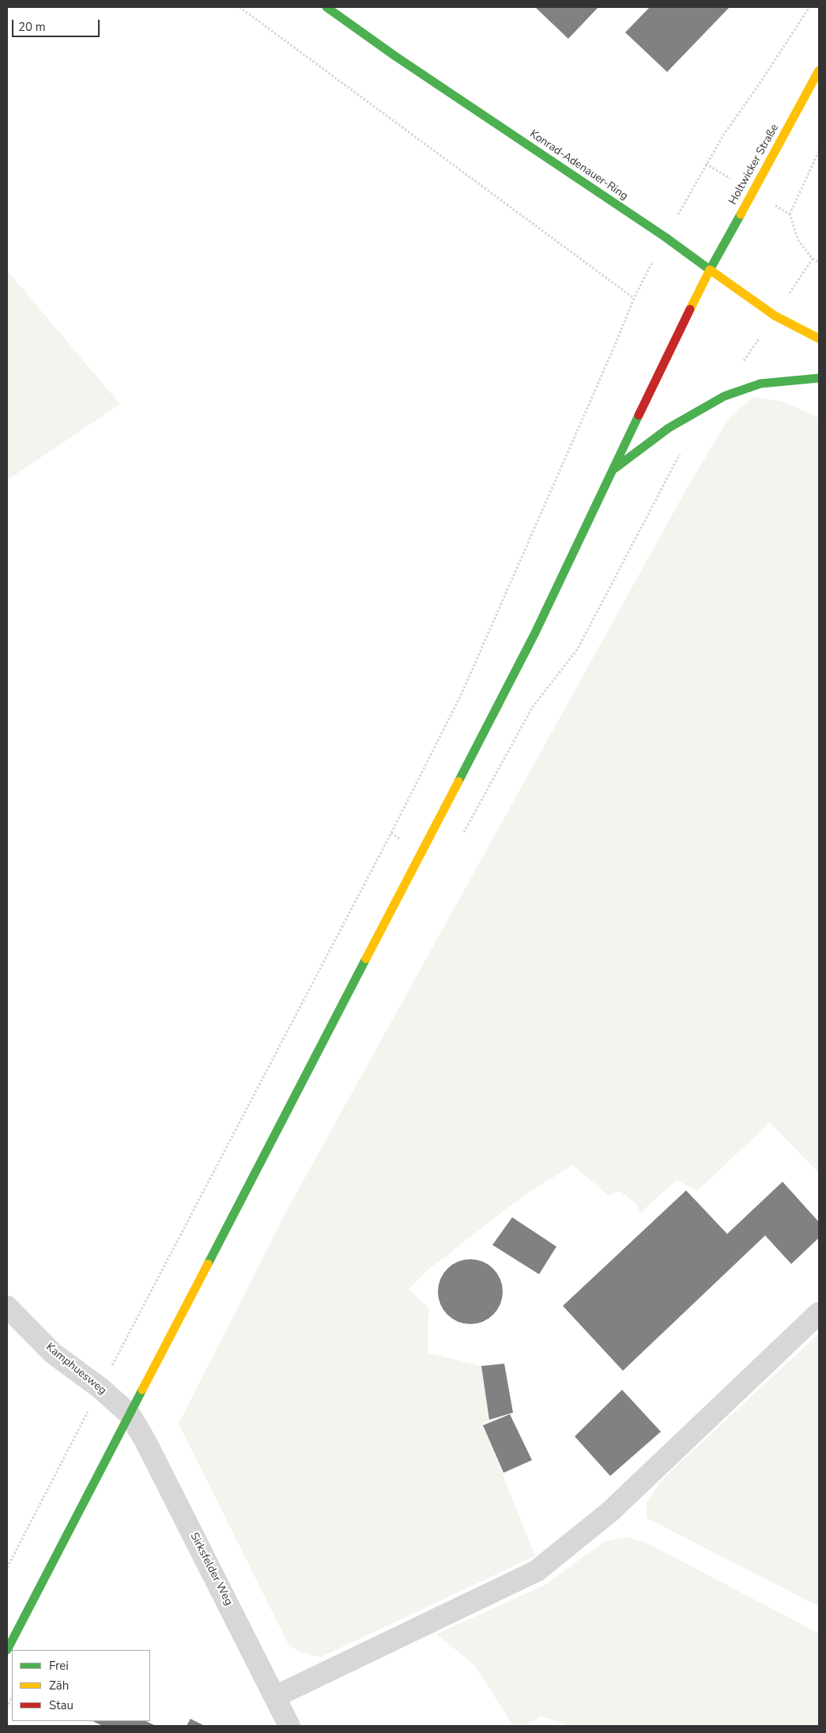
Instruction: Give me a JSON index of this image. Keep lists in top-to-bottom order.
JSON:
{
  "streets": {
    "main road": ["Holtwicker Straße", "Konrad-Adenauer-Ring"],
    "street": ["Kamphuesweg", "Sirksfelder Weg"]
  },
  "crossings": [
    ["Holtwicker Straße", "Konrad-Adenauer-Ring"],
    ["Holtwicker Straße", "Kamphuesweg"],
    ["Holtwicker Straße", "Sirksfelder Weg"],
    ["Kamphuesweg", "Sirksfelder Weg"]
  ],
  "legend": ["Frei", "Zäh", "Stau"],
  "scale_bar": "20 m"
}
